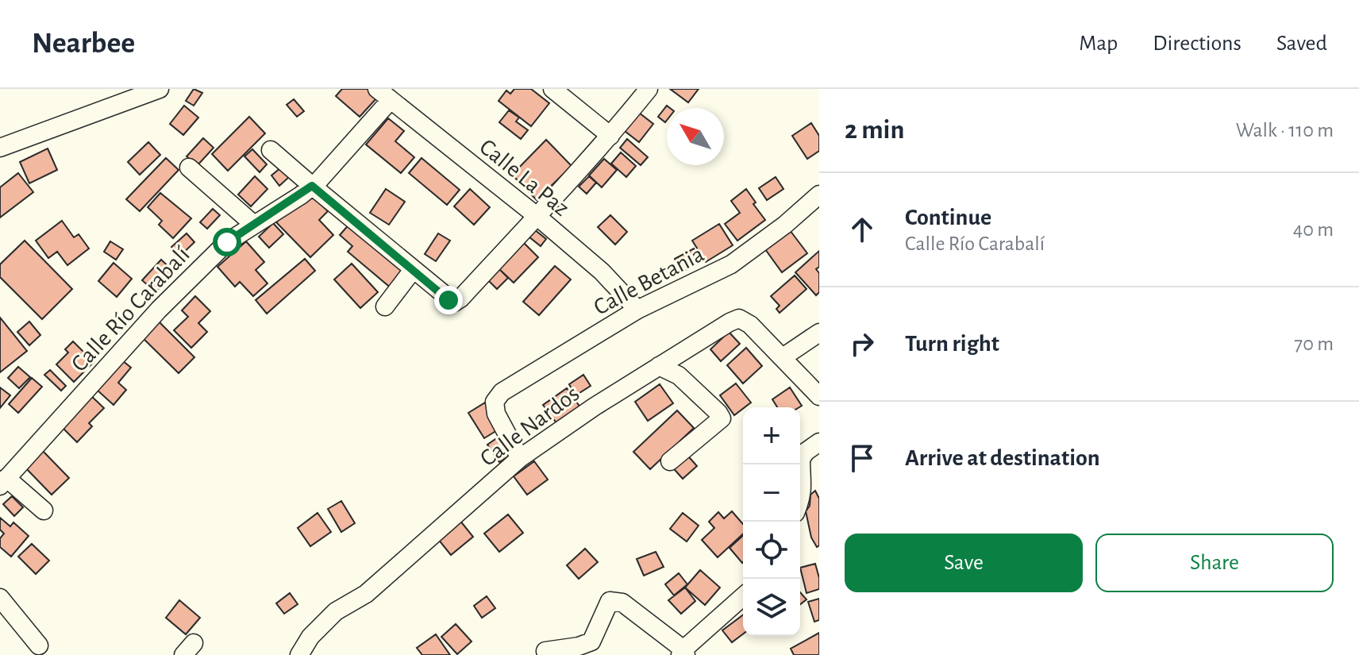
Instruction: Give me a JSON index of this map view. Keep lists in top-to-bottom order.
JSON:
{
  "streets": {
    "street": [
      "Calle La Paz",
      "Calle Betania",
      "Calle Río Carabalí",
      "Calle Nardos"
    ]
  },
  "crossings": [
    ["Calle La Paz", "Calle Betania"],
    ["Calle La Paz", "Calle Río Carabalí"],
    ["Calle Betania", "Calle Nardos"]
  ],
  "north": "top left",
  "page": {
    "header": "Nearbee",
    "nav": ["Map", "Directions", "Saved"],
    "heading": ["2 min", "Walk · 110 m"],
    "list": [
      ["Continue", "Calle Río Carabalí", "40 m"],
      ["Turn right", "70 m"],
      "Arrive at destination"
    ],
    "map_buttons": ["+", "−"],
    "buttons": ["Save", "Share"]
  }
}
